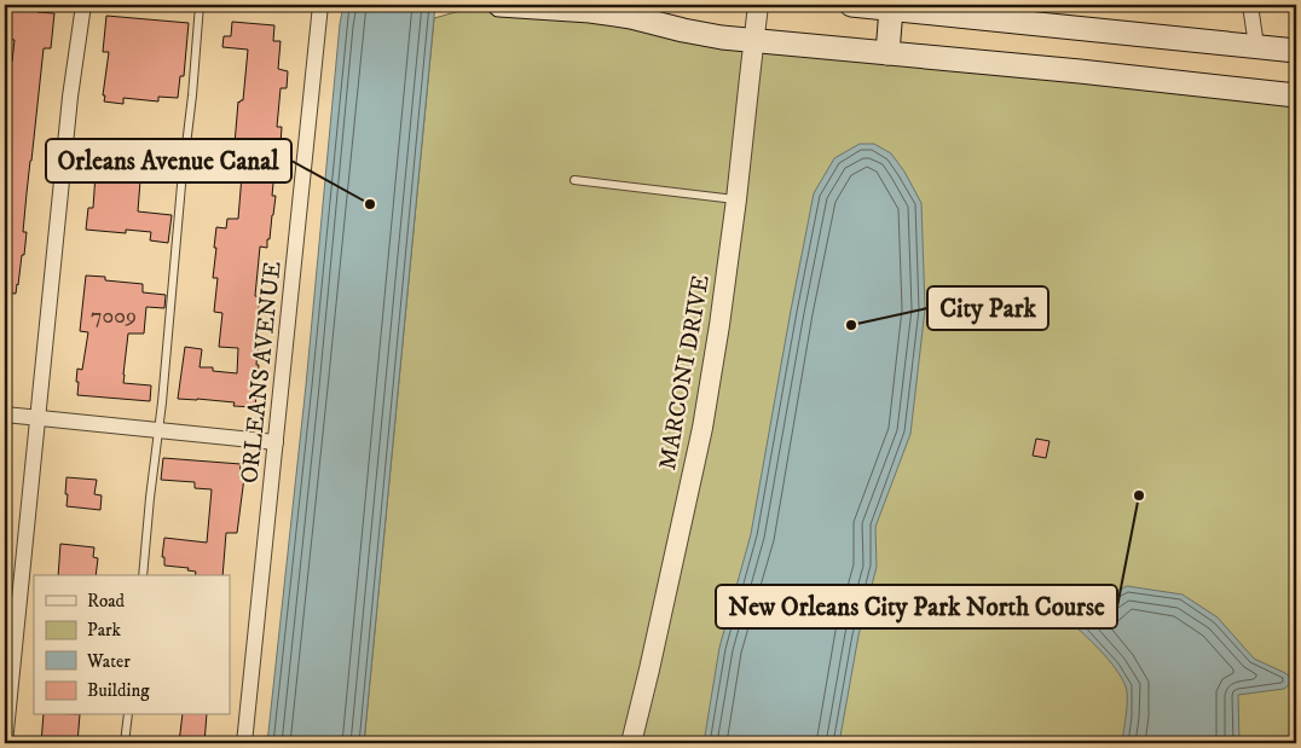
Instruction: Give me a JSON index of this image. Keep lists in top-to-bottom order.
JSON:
{
  "streets": {
    "street": ["ORLEANS AVENUE", "MARCONI DRIVE"]
  },
  "places": ["Orleans Avenue Canal", "City Park", "New Orleans City Park North Course"],
  "house_numbers": ["7009"],
  "legend": [
    "Road",
    "Park",
    "Water",
    "Building"
  ]
}
